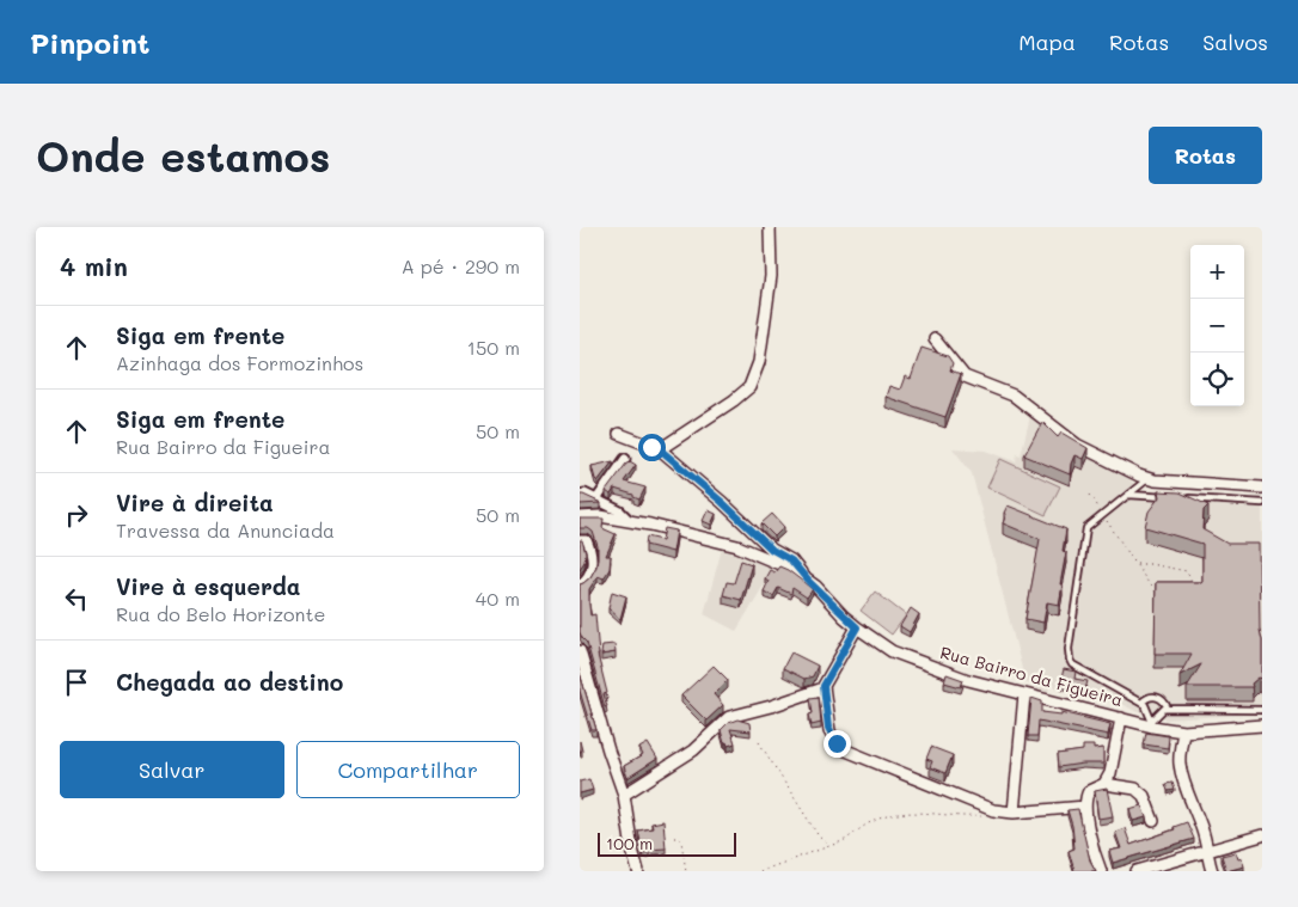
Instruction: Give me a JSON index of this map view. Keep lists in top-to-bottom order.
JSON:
{
  "streets": {
    "street": ["Rua Bairro da Figueira"]
  },
  "scale_bar": "100 m",
  "page": {
    "header": "Pinpoint",
    "nav": ["Mapa", "Rotas", "Salvos"],
    "buttons": [
      "Rotas",
      ["Salvar", "Compartilhar"]
    ],
    "title": "Onde estamos",
    "heading": ["4 min", "A pé · 290 m"],
    "map_buttons": ["+", "−"],
    "list": [
      ["Siga em frente", "Azinhaga dos Formozinhos", "150 m"],
      ["Siga em frente", "Rua Bairro da Figueira", "50 m"],
      ["Vire à direita", "Travessa da Anunciada", "50 m"],
      ["Vire à esquerda", "Rua do Belo Horizonte", "40 m"],
      "Chegada ao destino"
    ],
    "scale": "100 m"
  }
}
